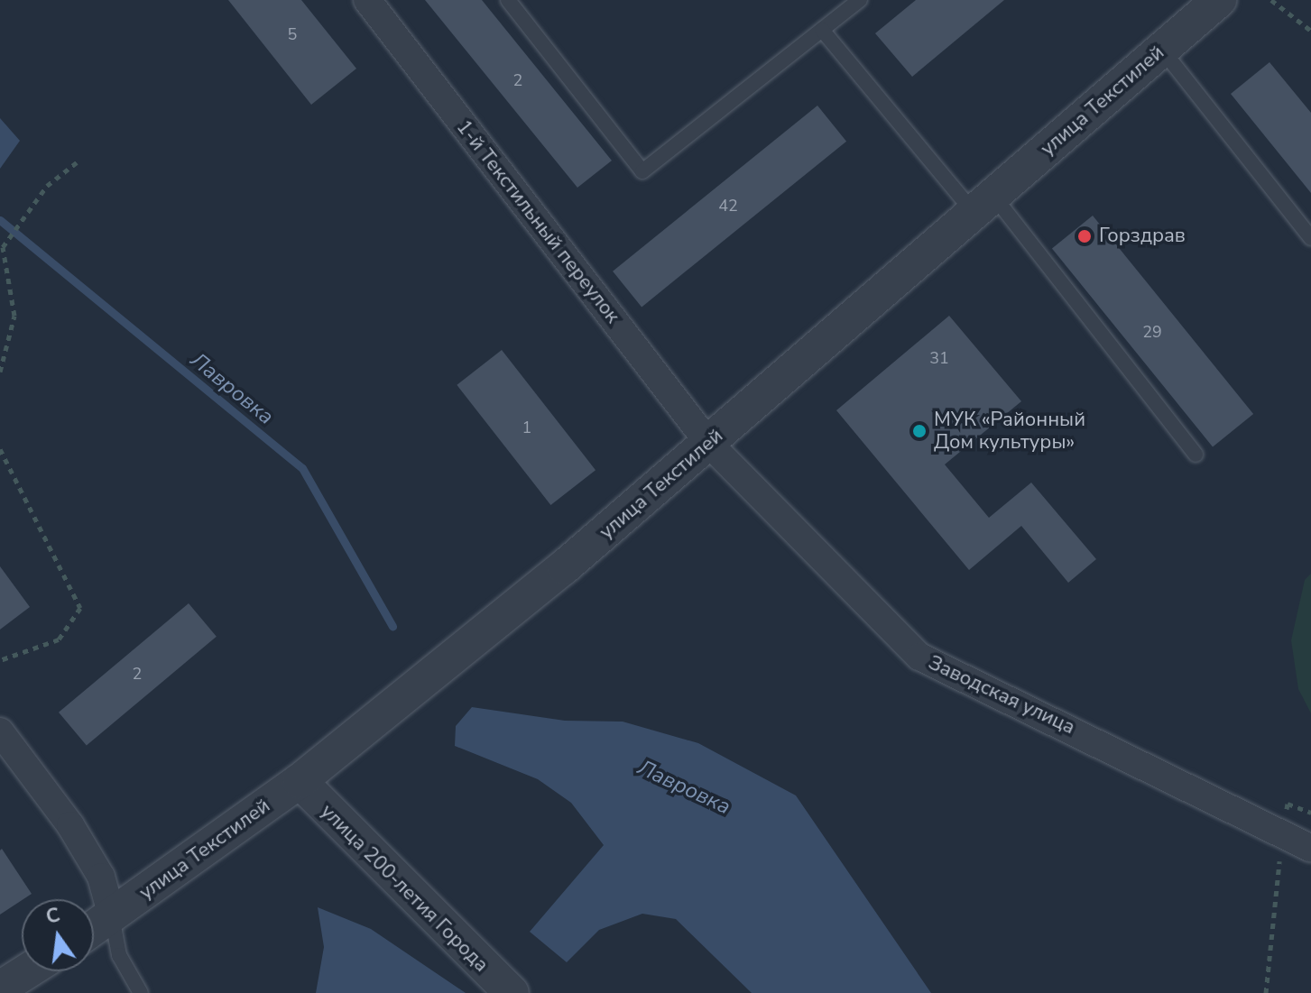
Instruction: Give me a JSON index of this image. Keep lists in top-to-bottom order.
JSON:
{
  "streets": {
    "street": [
      "улица Текстилей",
      "1-й Текстильный переулок",
      "Заводская улица",
      "улица 200-летия Города"
    ]
  },
  "crossings": [
    ["улица Текстилей", "1-й Текстильный переулок"],
    ["улица Текстилей", "Заводская улица"],
    ["улица Текстилей", "улица 200-летия Города"],
    ["1-й Текстильный переулок", "Заводская улица"]
  ],
  "water": ["Лавровка"],
  "places": ["Горздрав", "МУК «Районный Дом культуры»"],
  "house_numbers": [
    "5",
    "2",
    "42",
    "29",
    "31",
    "1",
    "2"
  ],
  "north": "top"
}
